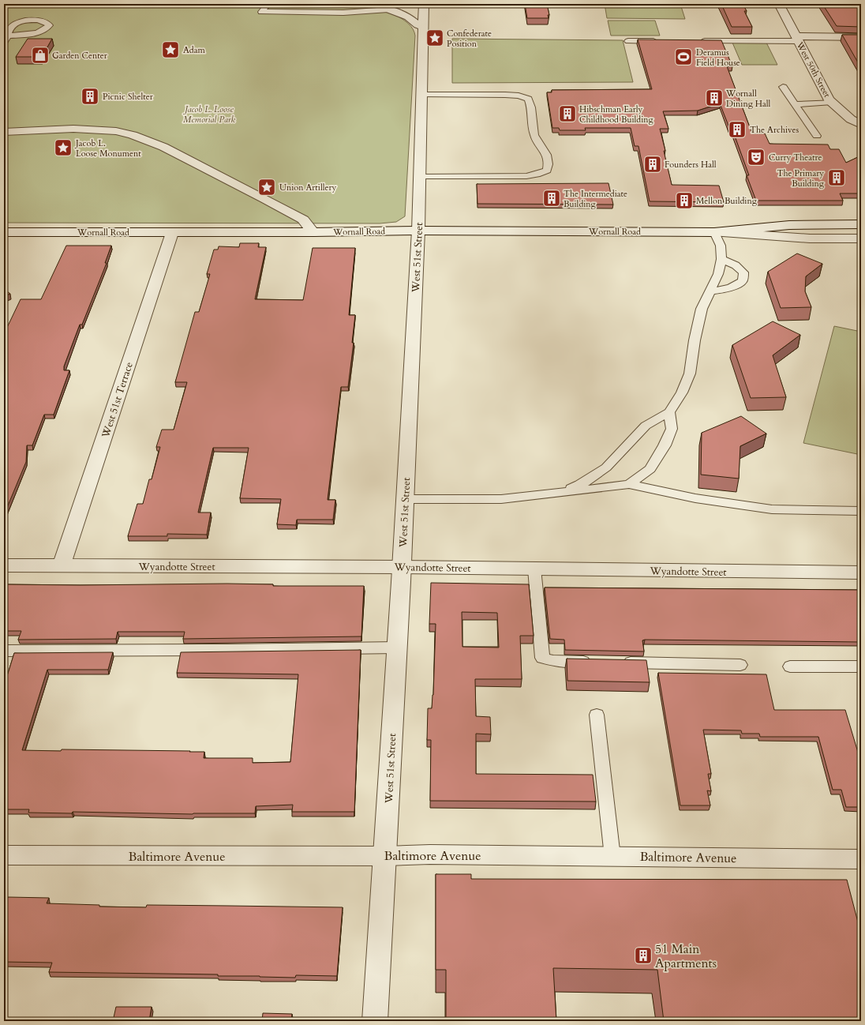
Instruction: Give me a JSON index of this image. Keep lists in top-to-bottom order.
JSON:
{
  "streets": {
    "street": [
      "West 50th Street",
      "Wornall Road",
      "West 51st Street",
      "West 51st Terrace",
      "Wyandotte Street",
      "Baltimore Avenue"
    ]
  },
  "crossings": [
    ["Wornall Road", "West 51st Street"],
    ["Wornall Road", "West 51st Terrace"],
    ["West 51st Street", "Wyandotte Street"],
    ["West 51st Street", "Baltimore Avenue"],
    ["West 51st Terrace", "Wyandotte Street"]
  ],
  "parks": ["Jacob L. Loose Memorial Park"],
  "places": {
    "place": [
      "Confederate Position",
      "Adam",
      "Jacob L. Loose Monument",
      "Union Artillery"
    ],
    "shop": ["Garden Center"],
    "sports": ["Deramus Field House"],
    "building": [
      "Picnic Shelter",
      "Wornall Dining Hall",
      "Hibschman Early Childhood Building",
      "The Archives",
      "Founders Hall",
      "The Primary Building",
      "The Intermediate Building",
      "Mellon Building",
      "51 Main Apartments"
    ],
    "theatre": ["Curry Theatre"]
  }
}
